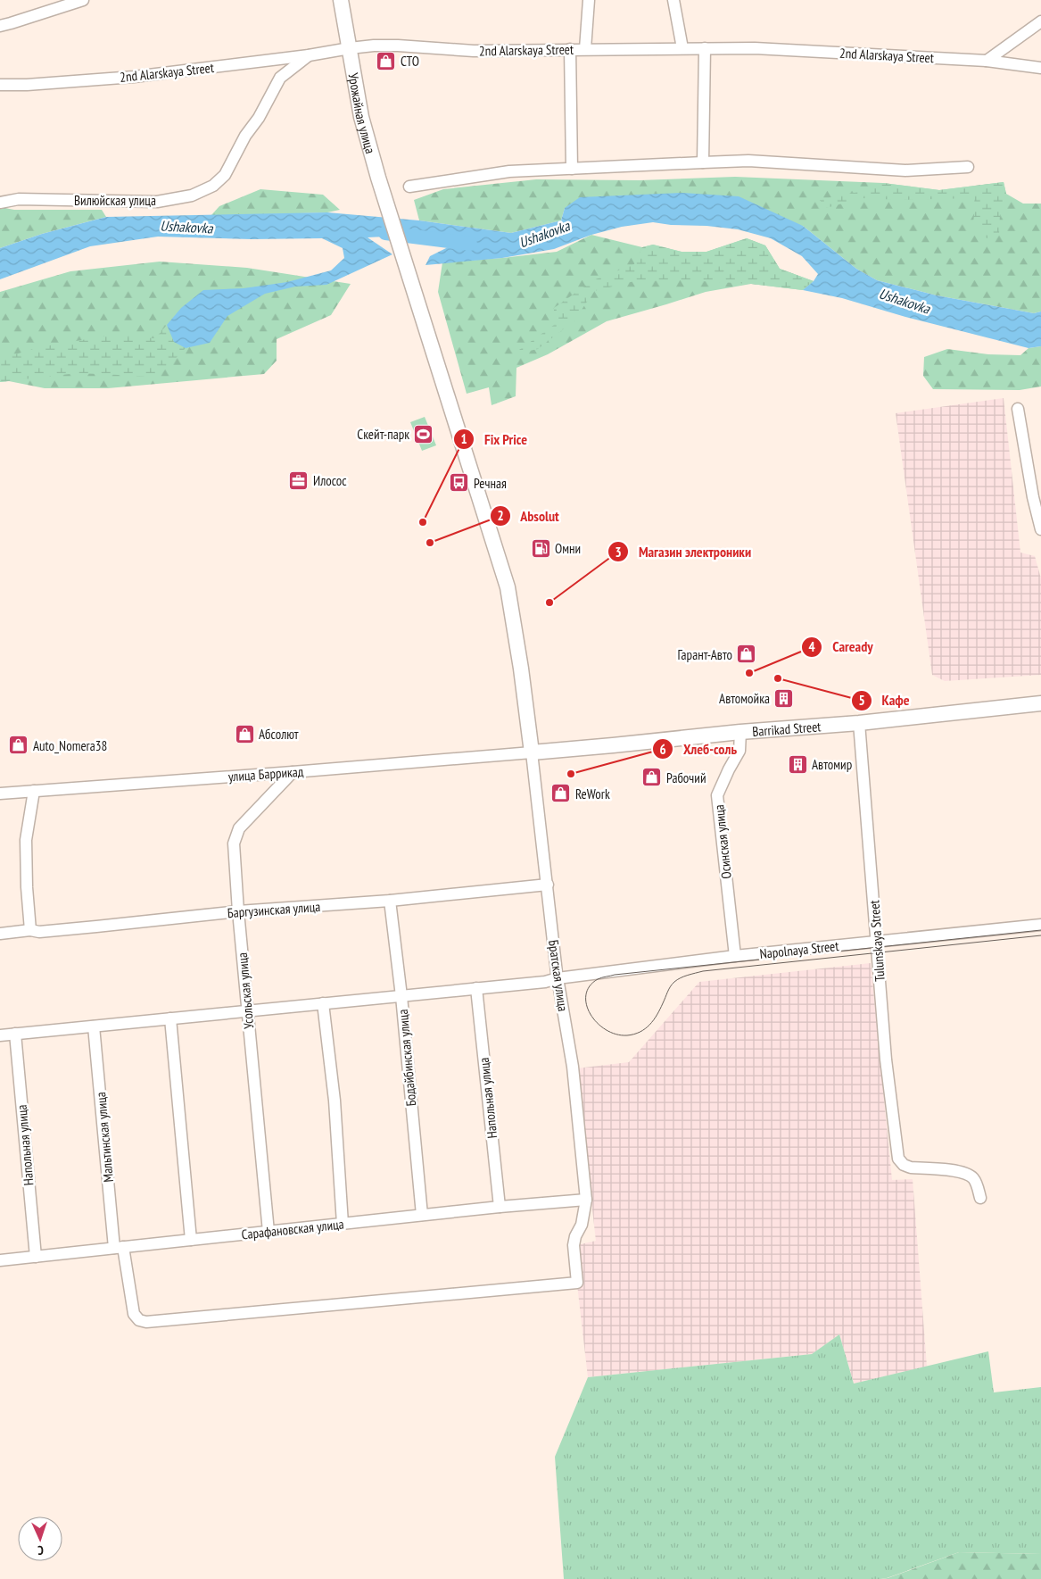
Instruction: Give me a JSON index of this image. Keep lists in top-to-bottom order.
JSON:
{
  "streets": {
    "main road": ["Урожайная улица", "Barrikad Street"],
    "street": [
      "2nd Alarskaya Street",
      "Вилюйская улица",
      "улица Баррикад",
      "Осинская улица",
      "Баргузинская улица",
      "Tulunskaya Street",
      "Napolnaya Street",
      "Братская улица",
      "Усольская улица",
      "Бодайбинская улица",
      "Напольная улица",
      "Мальтинская улица",
      "Сарафановская улица"
    ]
  },
  "crossings": [
    ["2nd Alarskaya Street", "Урожайная улица"],
    ["Урожайная улица", "Barrikad Street"],
    ["Урожайная улица", "улица Баррикад"],
    ["Урожайная улица", "Братская улица"],
    ["Barrikad Street", "улица Баррикад"],
    ["Barrikad Street", "Осинская улица"],
    ["Barrikad Street", "Tulunskaya Street"],
    ["Barrikad Street", "Братская улица"],
    ["улица Баррикад", "Братская улица"],
    ["улица Баррикад", "Усольская улица"],
    ["Осинская улица", "Napolnaya Street"],
    ["Баргузинская улица", "Братская улица"],
    ["Баргузинская улица", "Усольская улица"],
    ["Баргузинская улица", "Бодайбинская улица"],
    ["Tulunskaya Street", "Napolnaya Street"],
    ["Napolnaya Street", "Братская улица"],
    ["Братская улица", "Мальтинская улица"],
    ["Братская улица", "Сарафановская улица"],
    ["Усольская улица", "Сарафановская улица"],
    ["Бодайбинская улица", "Сарафановская улица"],
    ["Напольная улица", "Сарафановская улица"],
    ["Мальтинская улица", "Сарафановская улица"]
  ],
  "water": ["Ushakovka"],
  "places": {
    "shop": [
      "СТО",
      "Гарант-Авто",
      "Абсолют",
      "Auto_Nomera38",
      "Рабочий",
      "ReWork"
    ],
    "sports": ["Скейт-парк"],
    "office": ["Илосос"],
    "bus stop": ["Речная"],
    "other": [
      "Fix Price",
      "Absolut",
      "Магазин электроники",
      "Caready",
      "Кафе",
      "Хлеб-соль"
    ],
    "fuel station": ["Омни"],
    "building": ["Автомойка", "Автомир"]
  },
  "north": "bottom"
}
